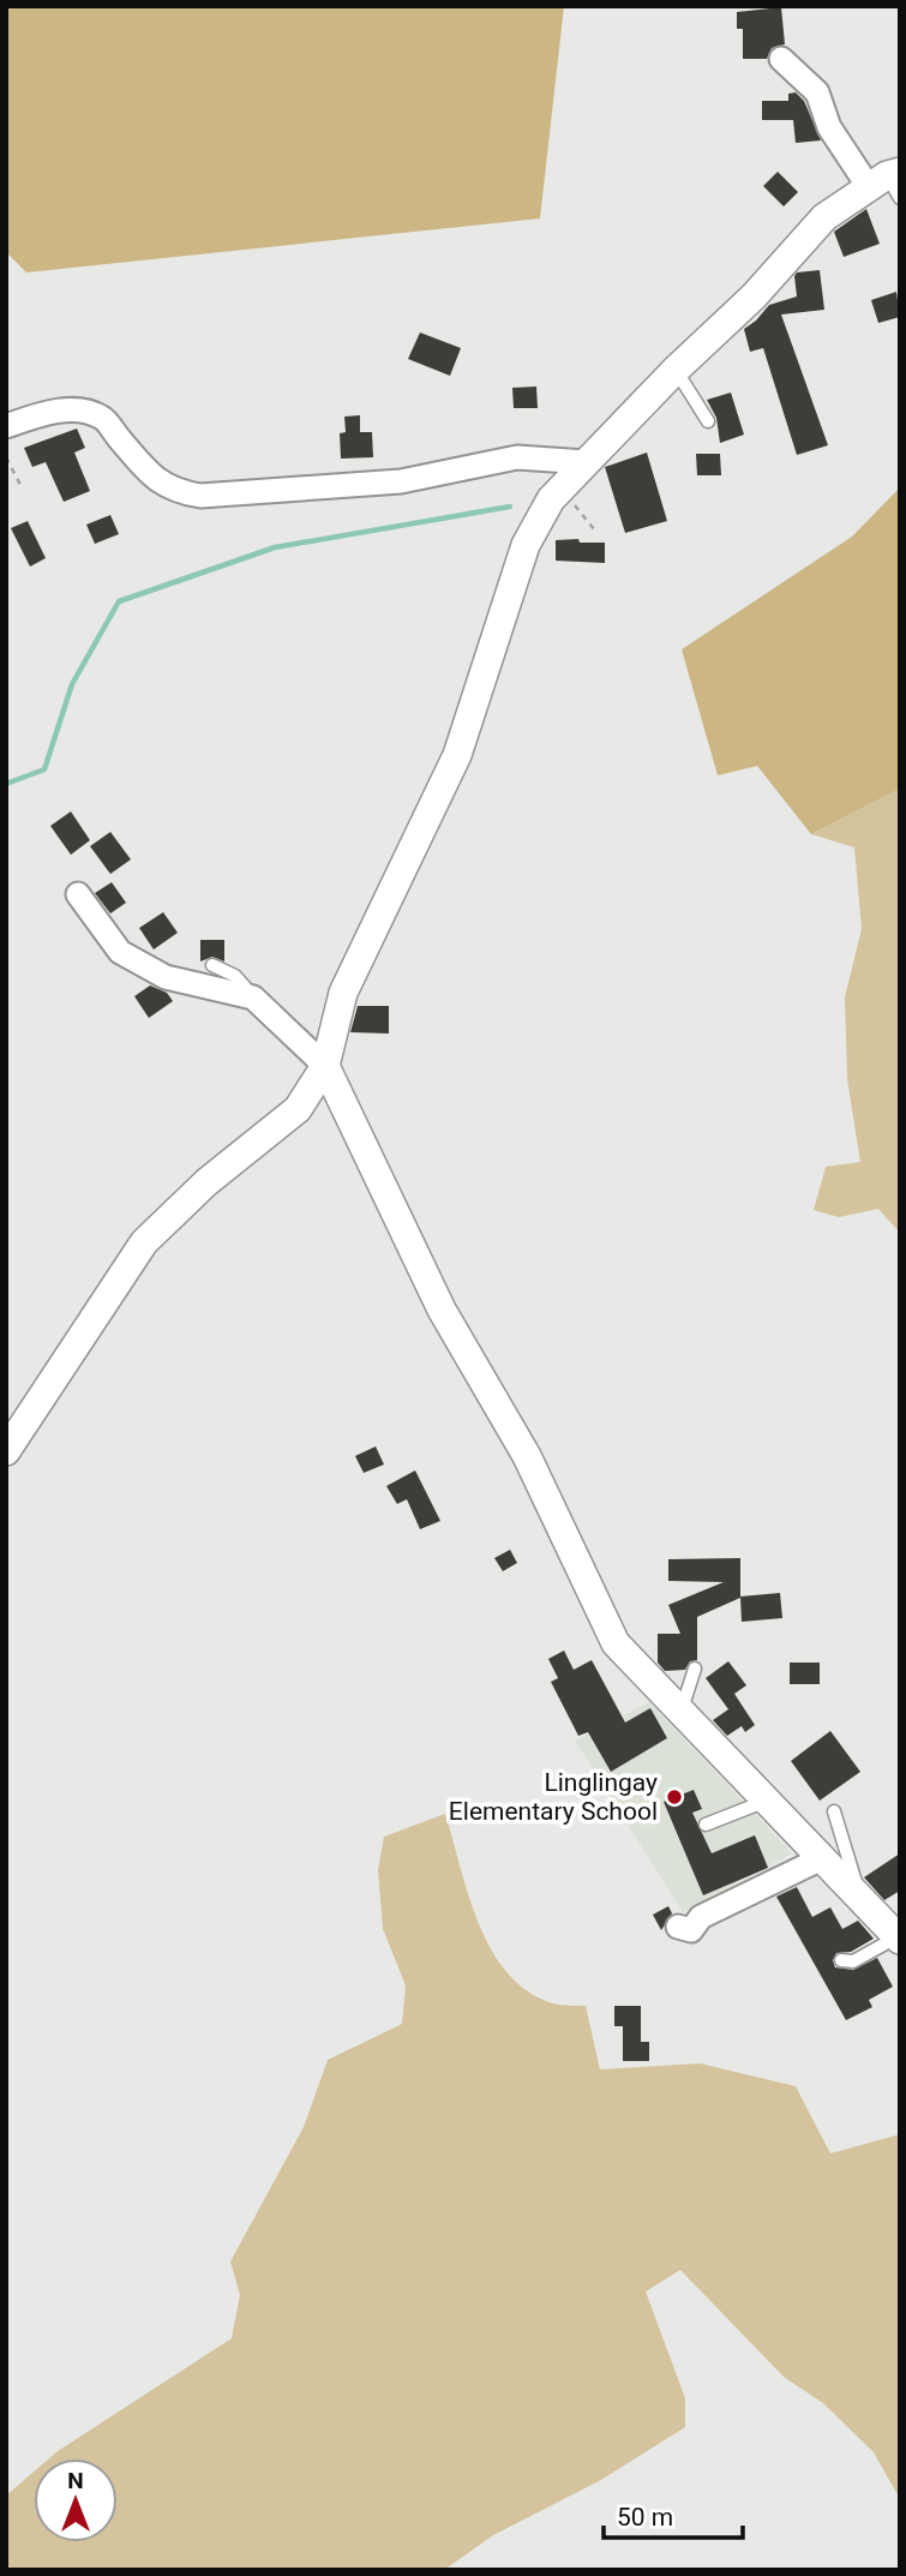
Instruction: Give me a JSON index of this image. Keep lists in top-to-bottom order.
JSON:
{
  "places": ["Linglingay Elementary School"],
  "scale_bar": "50 m",
  "north": "top"
}
